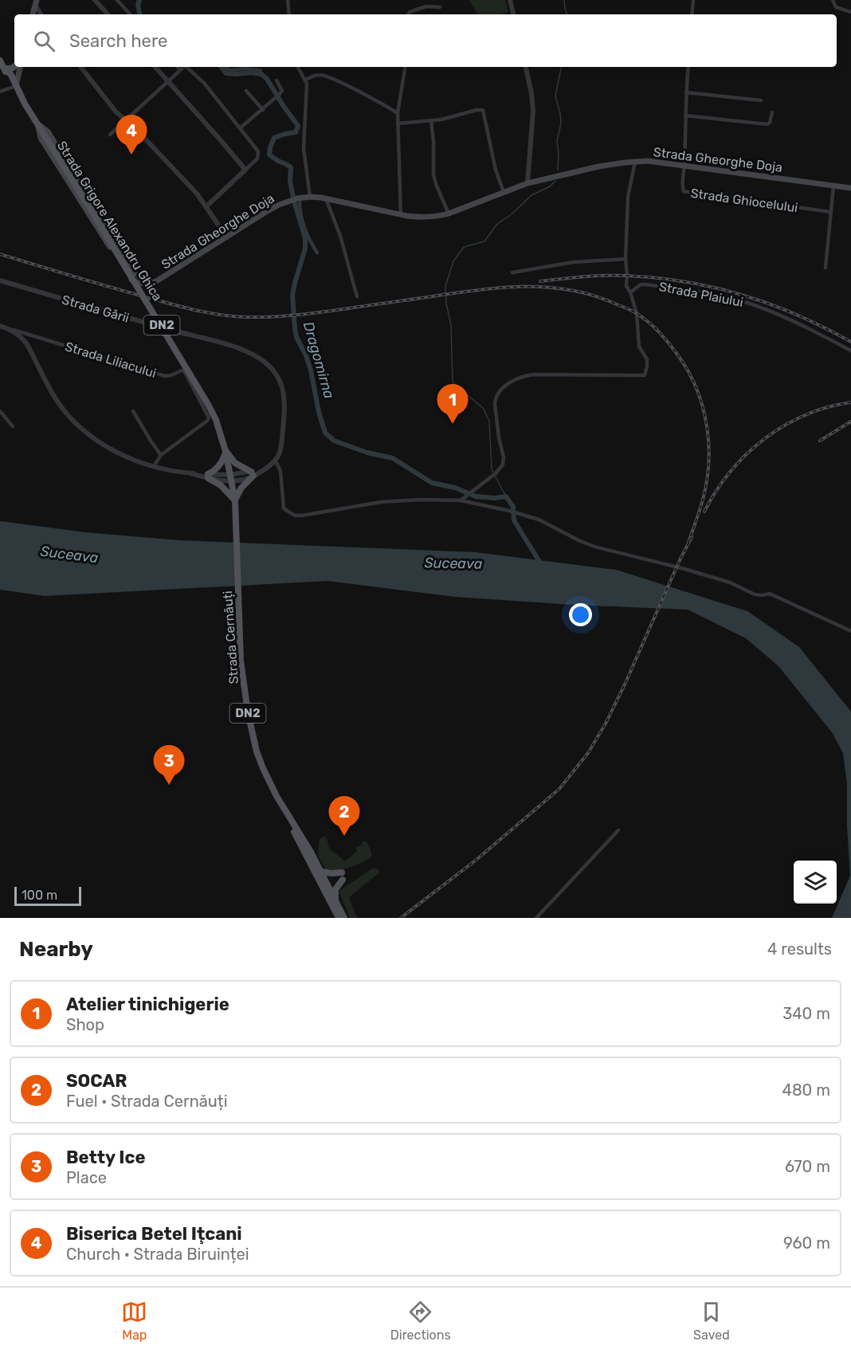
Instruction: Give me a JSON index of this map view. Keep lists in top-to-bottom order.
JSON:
{
  "streets": {
    "main road": [
      "Strada Gheorghe Doja",
      "Strada Grigore Alexandru Ghica",
      "DN2",
      "Strada Cernăuți"
    ],
    "street": [
      "Strada Ghiocelului",
      "Strada Plaiului",
      "Strada Gării",
      "Strada Liliacului"
    ]
  },
  "crossings": [
    ["Strada Gheorghe Doja", "Strada Ghiocelului"],
    ["Strada Grigore Alexandru Ghica", "Strada Cernăuți"]
  ],
  "water": ["Dragomirna", "Suceava"],
  "scale_bar": "100 m",
  "page": {
    "search": "Search here",
    "pins": [
      "4",
      "1",
      "3",
      "2"
    ],
    "scale": "100 m",
    "heading": ["Nearby", "4 results"],
    "list": [
      {
        "mark": "1",
        "name": "Atelier tinichigerie",
        "note": "Shop",
        "value": "340 m"
      },
      {
        "mark": "2",
        "name": "SOCAR",
        "note": "Fuel · Strada Cernăuți",
        "value": "480 m"
      },
      {
        "mark": "3",
        "name": "Betty Ice",
        "note": "Place",
        "value": "670 m"
      },
      {
        "mark": "4",
        "name": "Biserica Betel Iţcani",
        "note": "Church · Strada Biruinței",
        "value": "960 m"
      }
    ],
    "nav": ["Map", "Directions", "Saved"]
  }
}
